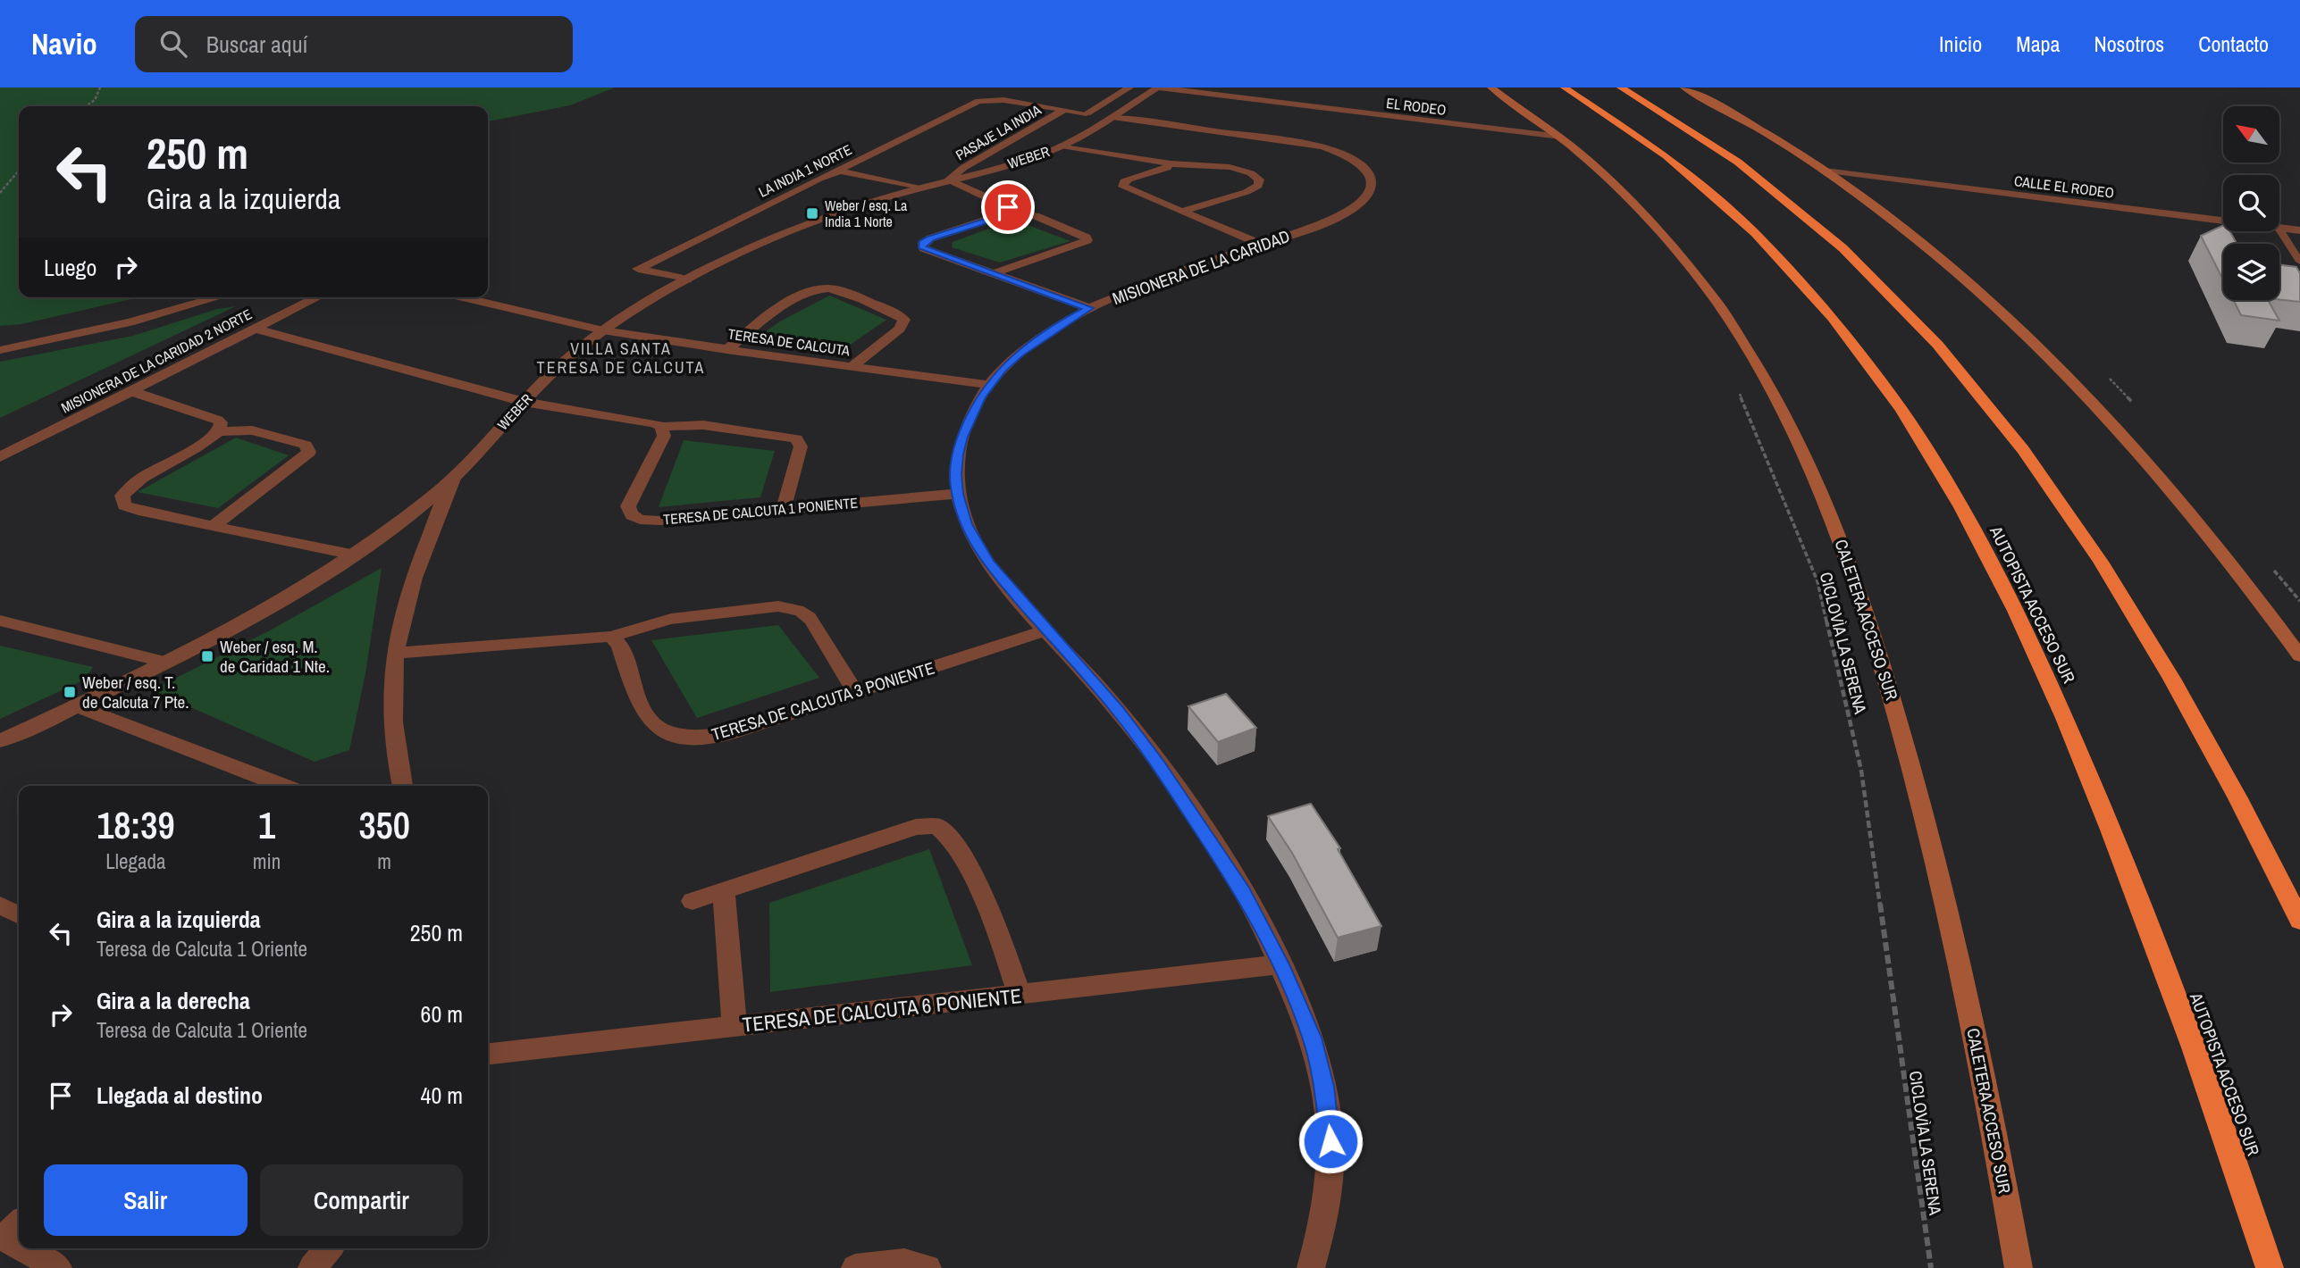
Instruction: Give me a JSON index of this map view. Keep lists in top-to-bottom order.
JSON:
{
  "streets": {
    "highway": ["AUTOPISTA ACCESO SUR"],
    "main road": ["CALETERA ACCESO SUR"],
    "street": [
      "EL RODEO",
      "PASAJE LA INDIA",
      "WEBER",
      "LA INDIA 1 NORTE",
      "CALLE EL RODEO",
      "MISIONERA DE LA CARIDAD",
      "TERESA DE CALCUTA",
      "MISIONERA DE LA CARIDAD 2 NORTE",
      "TERESA DE CALCUTA 1 PONIENTE",
      "TERESA DE CALCUTA 3 PONIENTE",
      "TERESA DE CALCUTA 6 PONIENTE"
    ],
    "path": ["CICLOVÌA LA SERENA"]
  },
  "crossings": [
    ["EL RODEO", "WEBER"],
    ["EL RODEO", "CALETERA ACCESO SUR"],
    ["PASAJE LA INDIA", "WEBER"],
    ["PASAJE LA INDIA", "MISIONERA DE LA CARIDAD"],
    ["WEBER", "LA INDIA 1 NORTE"],
    ["WEBER", "MISIONERA DE LA CARIDAD"],
    ["WEBER", "TERESA DE CALCUTA"],
    ["LA INDIA 1 NORTE", "MISIONERA DE LA CARIDAD"],
    ["MISIONERA DE LA CARIDAD", "TERESA DE CALCUTA"],
    ["MISIONERA DE LA CARIDAD", "TERESA DE CALCUTA 1 PONIENTE"],
    ["MISIONERA DE LA CARIDAD", "TERESA DE CALCUTA 3 PONIENTE"],
    ["MISIONERA DE LA CARIDAD", "TERESA DE CALCUTA 6 PONIENTE"]
  ],
  "districts": ["VILLA SANTA TERESA DE CALCUTA"],
  "places": {
    "transit": ["Weber / esq. La India 1 Norte", "Weber / esq. M. de Caridad 1 Nte.", "Weber / esq. T. de Calcuta 7 Pte."]
  },
  "north": "top left",
  "page": {
    "header": "Navio",
    "search": "Buscar aquí",
    "nav": [
      "Inicio",
      "Mapa",
      "Nosotros",
      "Contacto"
    ],
    "turn": ["250 m", "Gira a la izquierda"],
    "then": "Luego",
    "eta": [
      "18:39",
      "Llegada",
      "1",
      "min",
      "350",
      "m"
    ],
    "list": [
      {
        "name": "Gira a la izquierda",
        "note": "Teresa de Calcuta 1 Oriente",
        "value": "250 m"
      },
      {
        "name": "Gira a la derecha",
        "note": "Teresa de Calcuta 1 Oriente",
        "value": "60 m"
      },
      {
        "name": "Llegada al destino",
        "value": "40 m"
      }
    ],
    "buttons": ["Salir", "Compartir"]
  }
}
